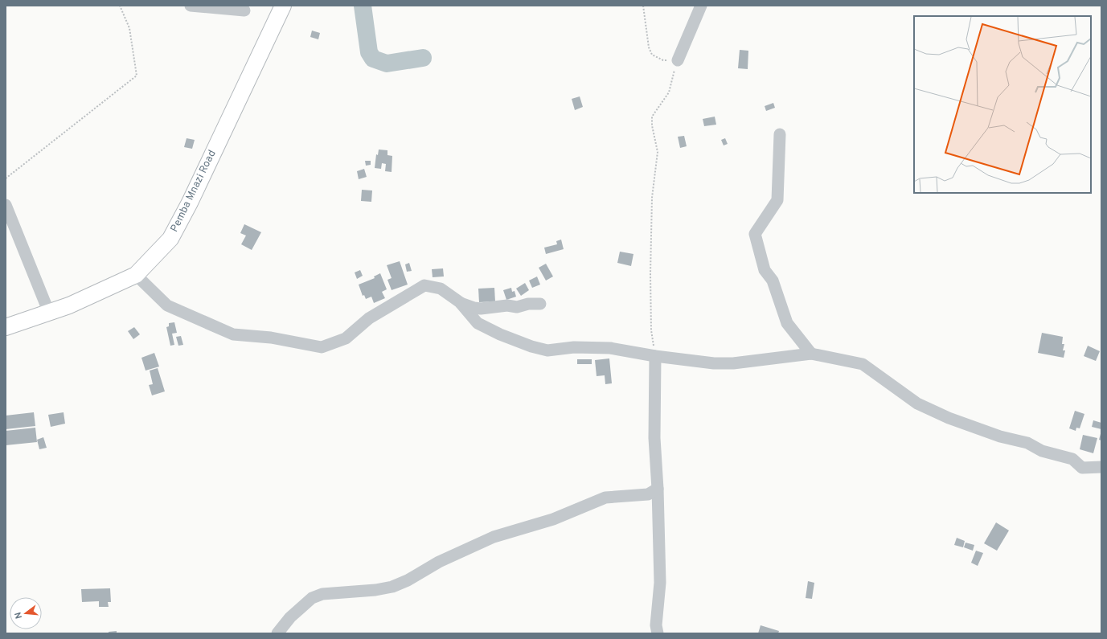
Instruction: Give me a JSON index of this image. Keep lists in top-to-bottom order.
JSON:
{
  "streets": {
    "main road": ["Pemba Mnazi Road"]
  },
  "north": "left"
}
